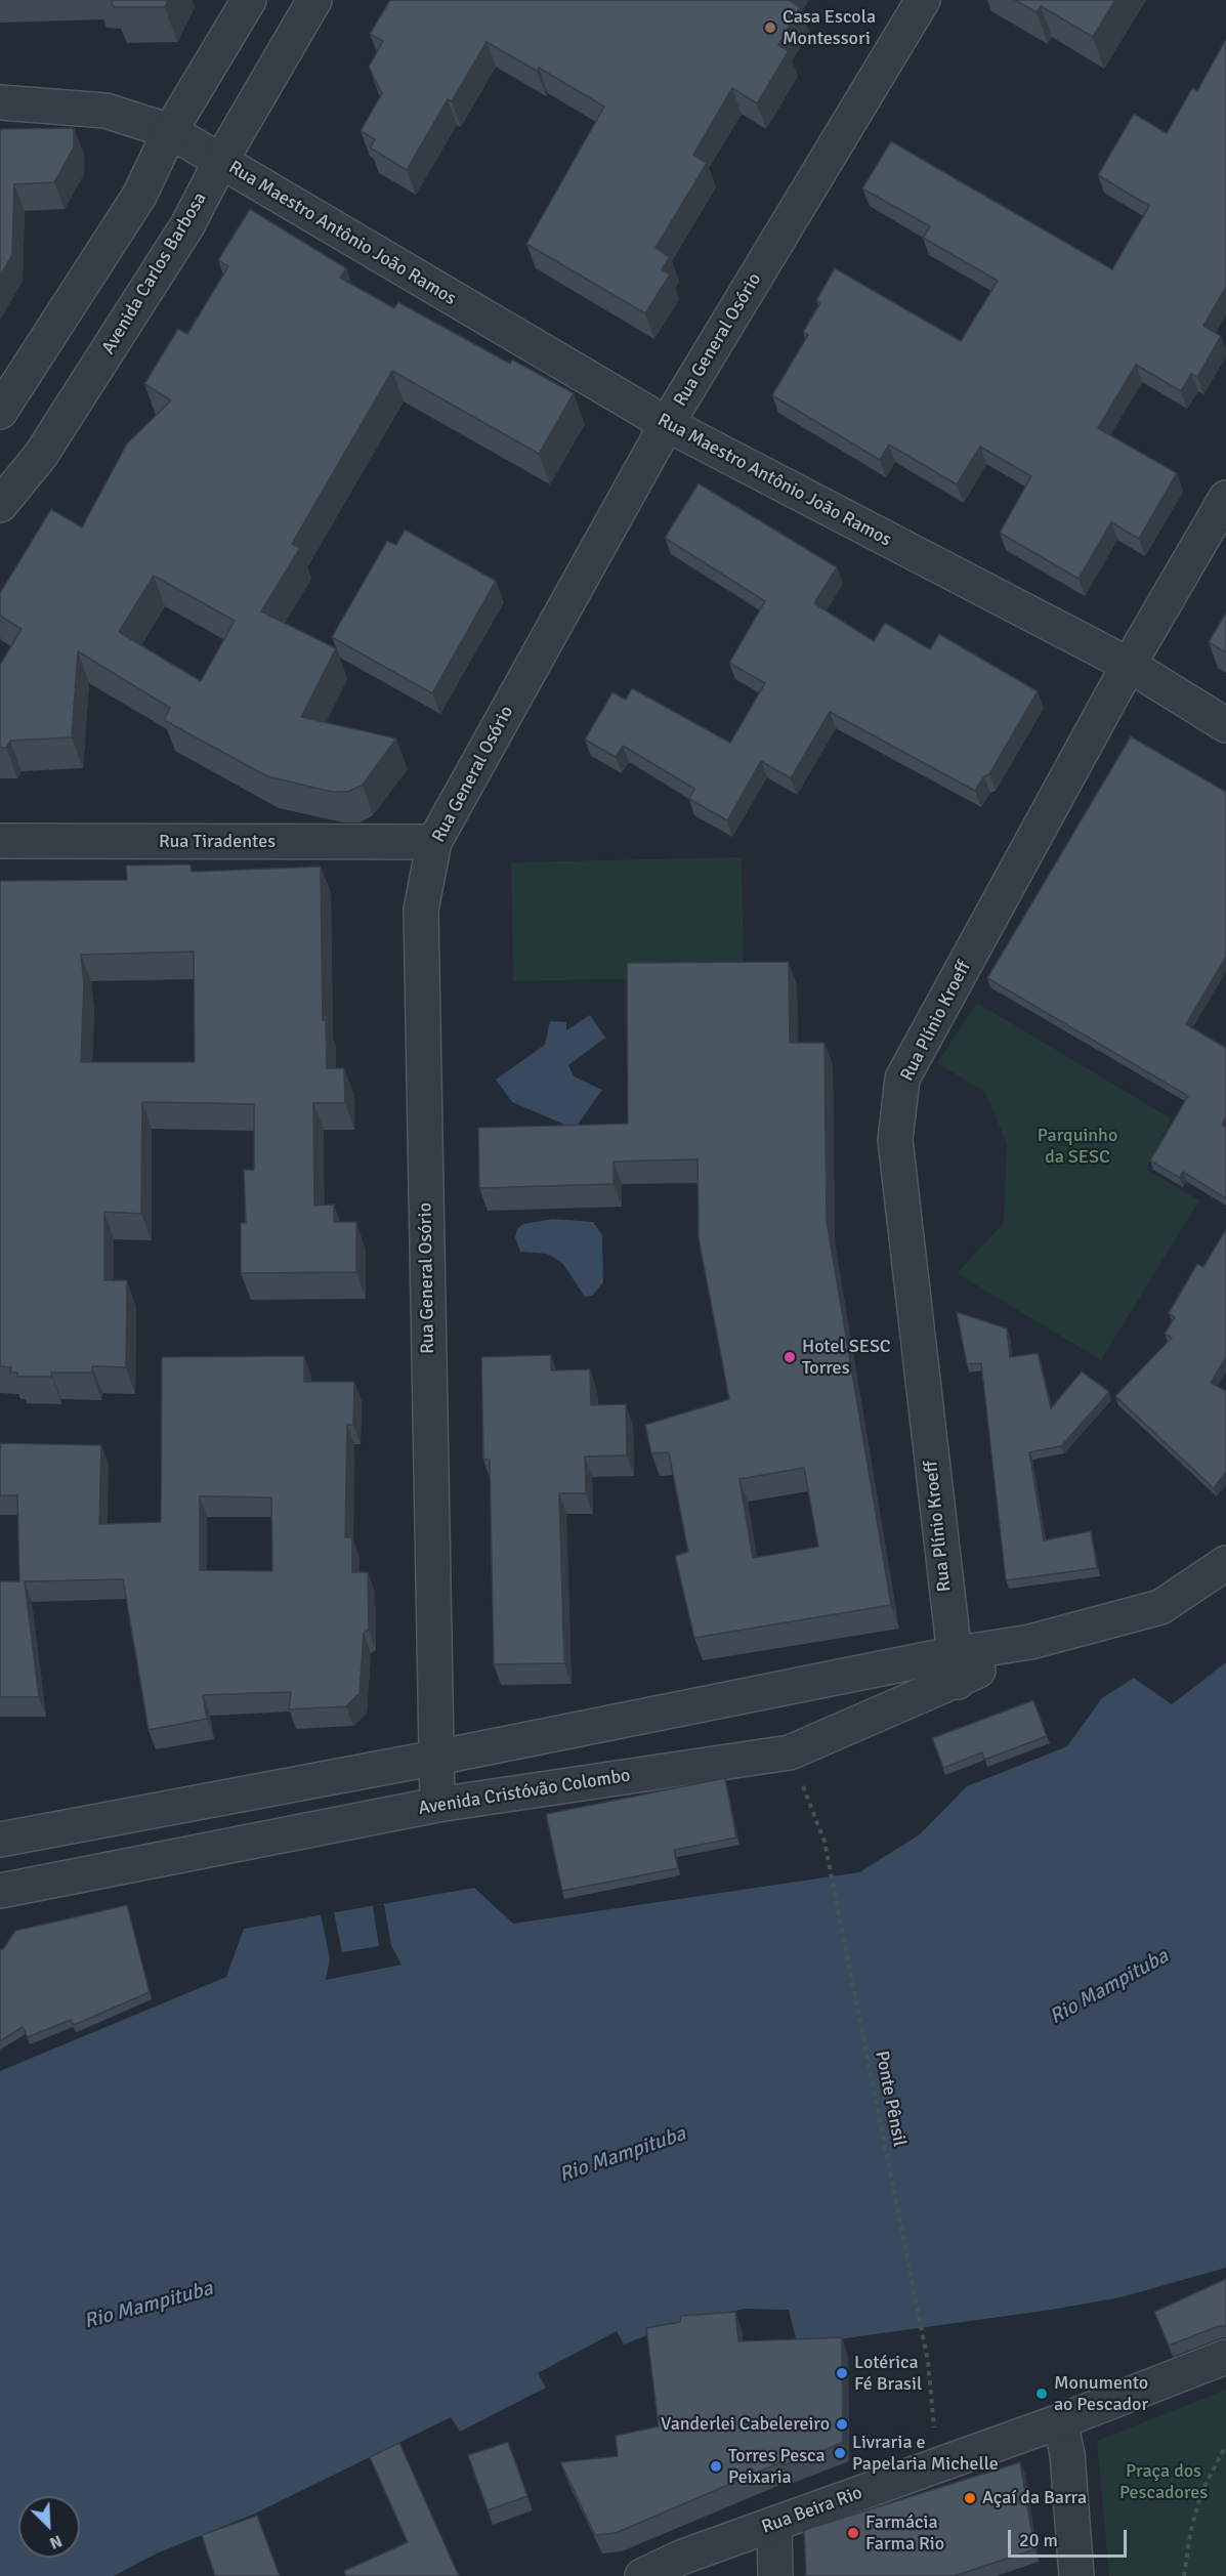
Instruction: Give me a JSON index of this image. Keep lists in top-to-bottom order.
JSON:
{
  "streets": {
    "street": [
      "Rua Maestro Antônio João Ramos",
      "Avenida Carlos Barbosa",
      "Rua General Osório",
      "Rua Tiradentes",
      "Rua Plínio Kroeff",
      "Avenida Cristóvão Colombo",
      "Rua Beira Rio"
    ],
    "path": ["Ponte Pênsil"]
  },
  "crossings": [
    ["Rua Maestro Antônio João Ramos", "Avenida Carlos Barbosa"],
    ["Rua Maestro Antônio João Ramos", "Rua General Osório"],
    ["Rua Maestro Antônio João Ramos", "Rua Plínio Kroeff"],
    ["Rua General Osório", "Rua Tiradentes"],
    ["Rua General Osório", "Avenida Cristóvão Colombo"],
    ["Rua Plínio Kroeff", "Avenida Cristóvão Colombo"],
    ["Avenida Cristóvão Colombo", "Ponte Pênsil"],
    ["Ponte Pênsil", "Rua Beira Rio"]
  ],
  "water": ["Rio Mampituba"],
  "parks": ["Parquinho da SESC", "Praça dos Pescadores"],
  "places": [
    "Casa Escola Montessori",
    "Hotel SESC Torres",
    "Lotérica Fé Brasil",
    "Monumento ao Pescador",
    "Vanderlei Cabelereiro",
    "Livraria e Papelaria Michelle",
    "Torres Pesca Peixaria",
    "Açaí da Barra",
    "Farmácia Farma Rio"
  ],
  "scale_bar": "20 m",
  "north": "bottom right"
}
